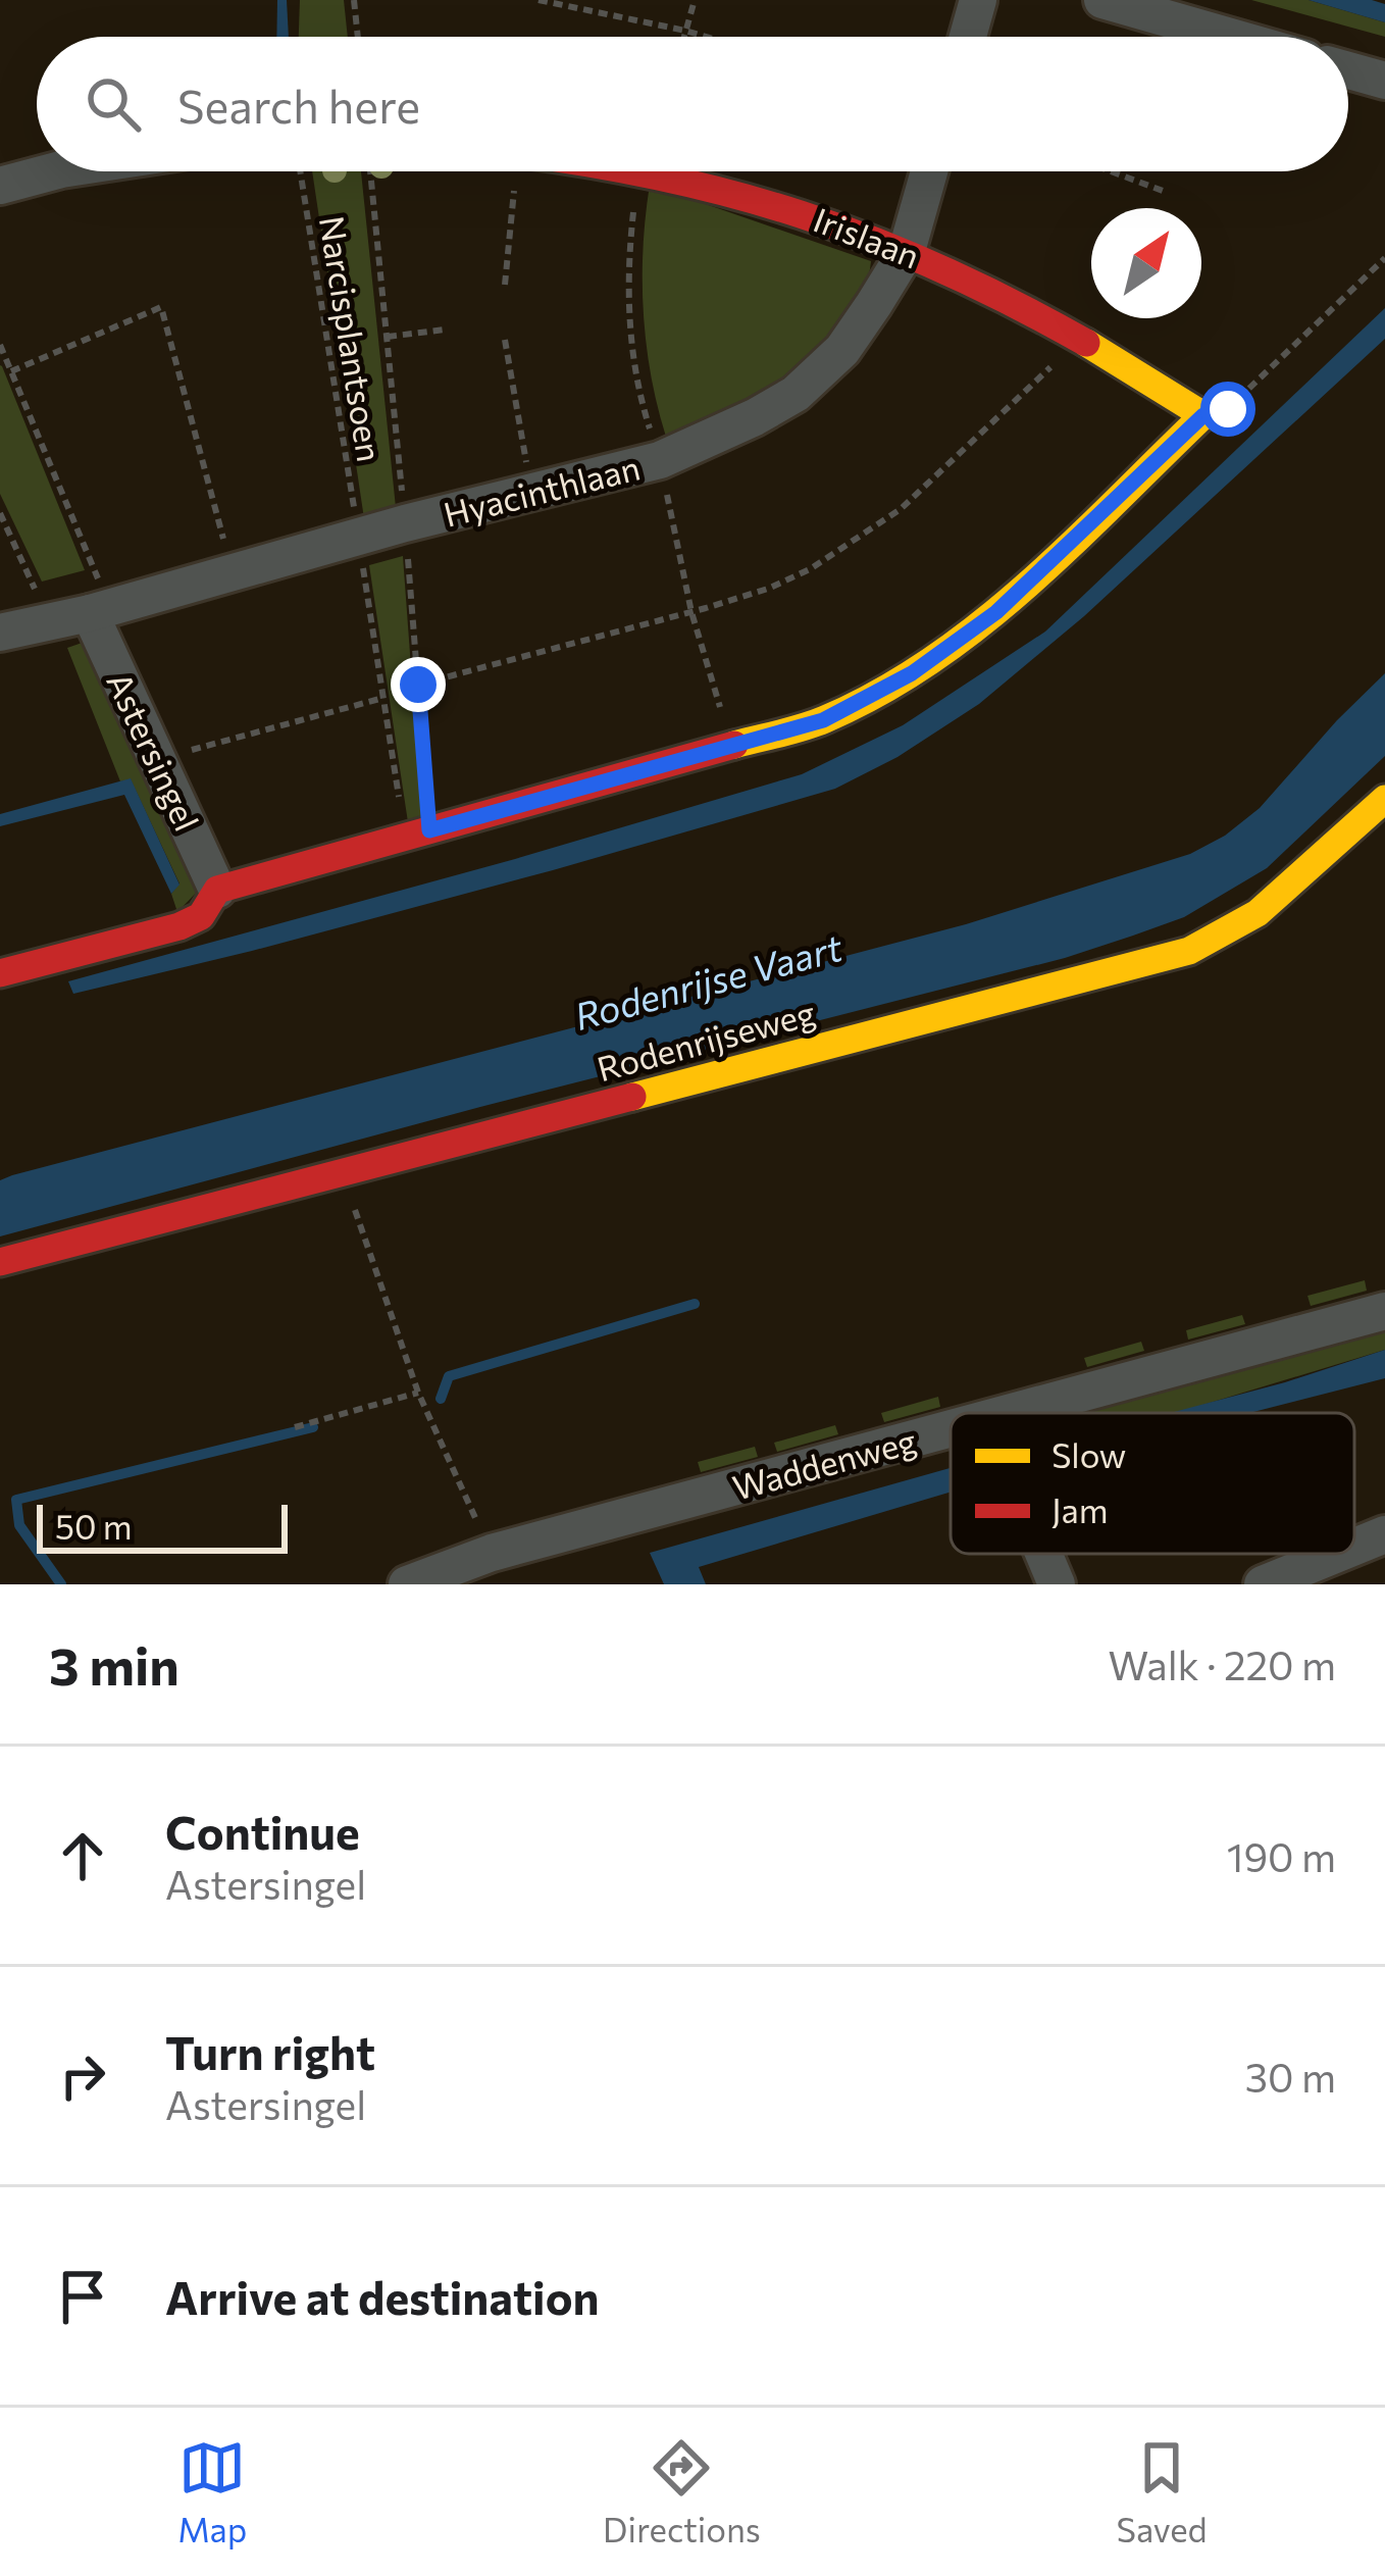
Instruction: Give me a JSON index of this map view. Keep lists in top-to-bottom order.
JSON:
{
  "streets": {
    "street": [
      "Irislaan",
      "Hyacinthlaan",
      "Astersingel",
      "Rodenrijseweg",
      "Waddenweg"
    ],
    "path": ["Narcisplantsoen"]
  },
  "crossings": [
    ["Irislaan", "Hyacinthlaan"],
    ["Narcisplantsoen", "Hyacinthlaan"],
    ["Hyacinthlaan", "Astersingel"]
  ],
  "water": ["Rodenrijse Vaart"],
  "legend": ["Slow", "Jam"],
  "scale_bar": "50 m",
  "north": "top right",
  "page": {
    "search": "Search here",
    "scale": "50 m",
    "heading": ["3 min", "Walk · 220 m"],
    "list": [
      ["Continue", "Astersingel", "190 m"],
      ["Turn right", "Astersingel", "30 m"],
      "Arrive at destination"
    ],
    "nav": ["Map", "Directions", "Saved"]
  }
}
